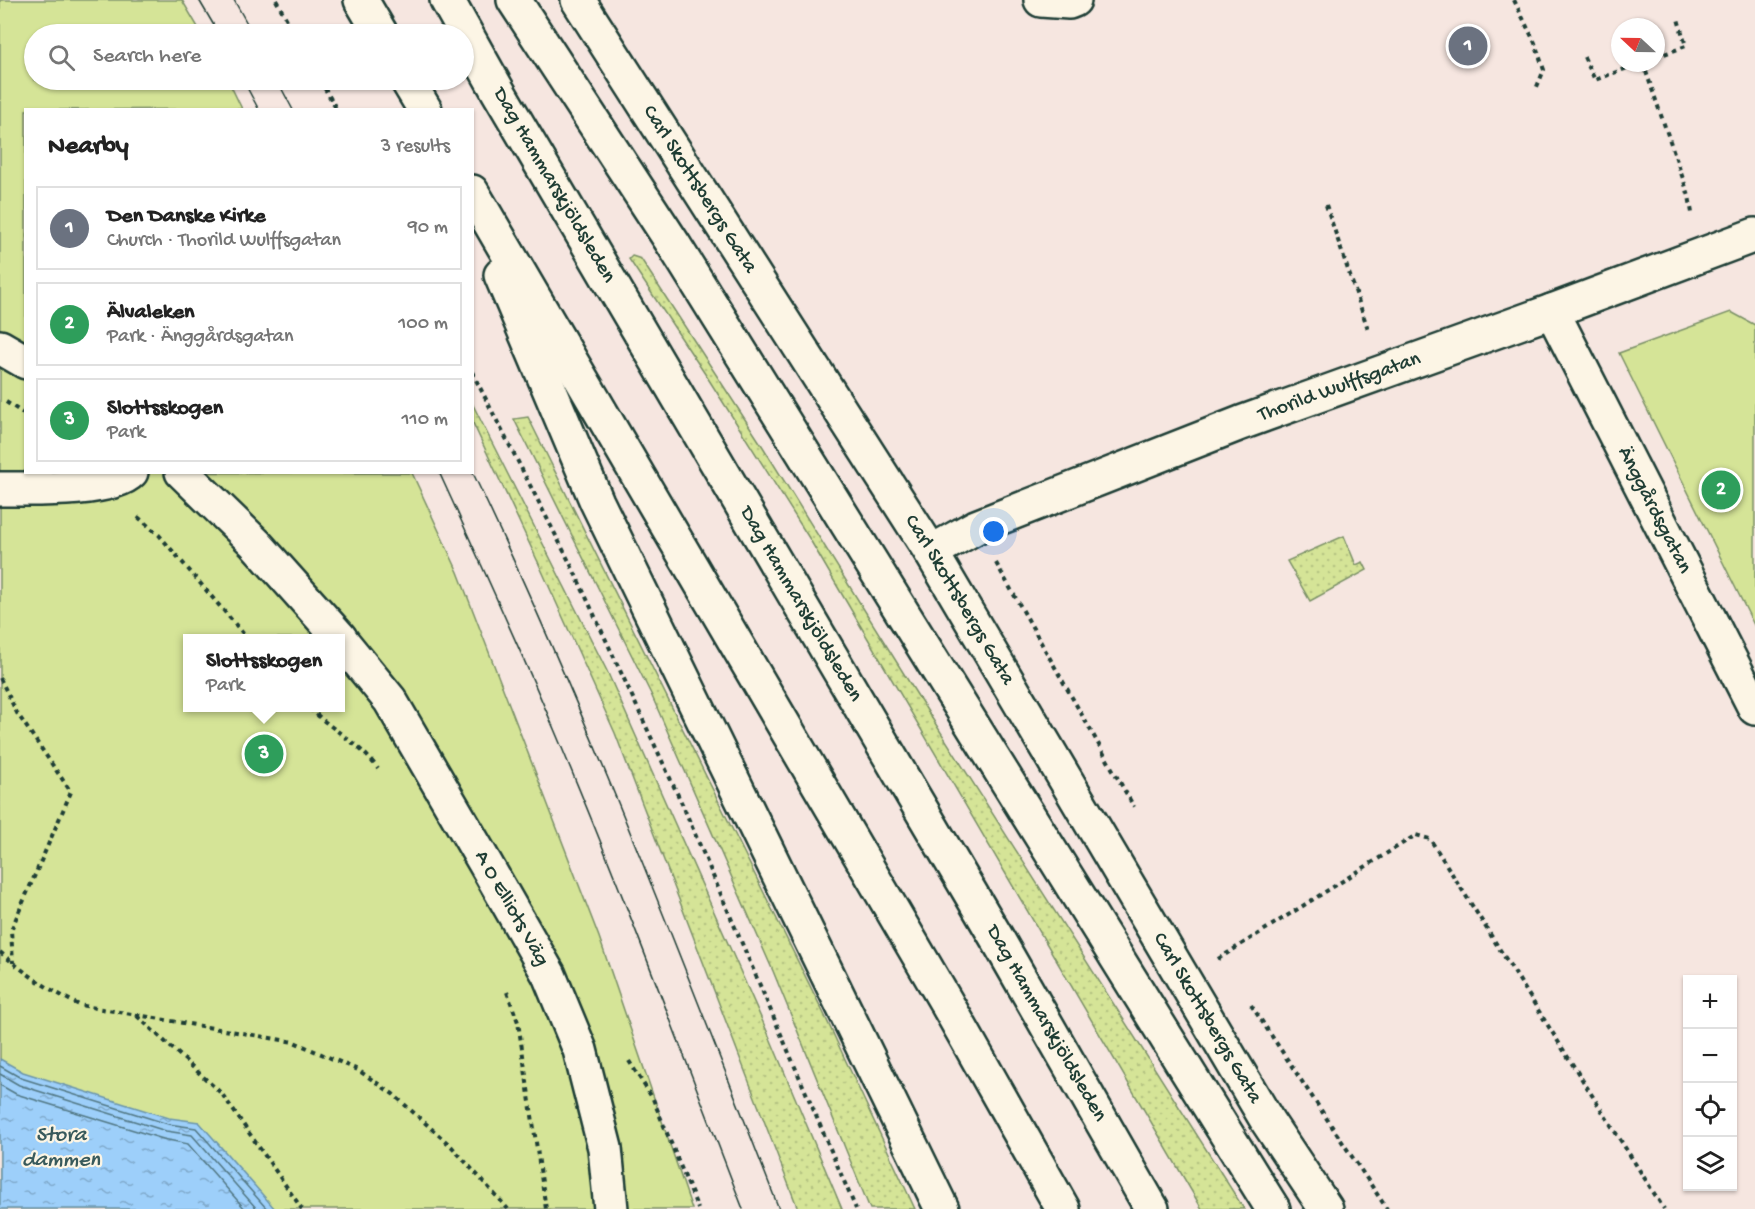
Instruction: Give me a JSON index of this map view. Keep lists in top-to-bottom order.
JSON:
{
  "streets": {
    "main road": [
      "Dag Hammarskjöldsleden",
      "Carl Skottsbergs Gata",
      "Thorild Wulffsgatan",
      "Änggårdsgatan",
      "A O Elliots Väg"
    ]
  },
  "crossings": [
    ["Carl Skottsbergs Gata", "Thorild Wulffsgatan"],
    ["Thorild Wulffsgatan", "Änggårdsgatan"]
  ],
  "water": ["Stora dammen"],
  "north": "left",
  "page": {
    "pins": ["1", "2", "3"],
    "search": "Search here",
    "heading": ["Nearby", "3 results"],
    "list": [
      {
        "mark": "1",
        "name": "Den Danske Kirke",
        "note": "Church · Thorild Wulffsgatan",
        "value": "90 m"
      },
      {
        "mark": "2",
        "name": "Älvaleken",
        "note": "Park · Änggårdsgatan",
        "value": "100 m"
      },
      {
        "mark": "3",
        "name": "Slottsskogen",
        "note": "Park",
        "value": "110 m"
      }
    ],
    "popup": ["Slottsskogen", "Park"],
    "map_buttons": ["+", "−"]
  }
}
